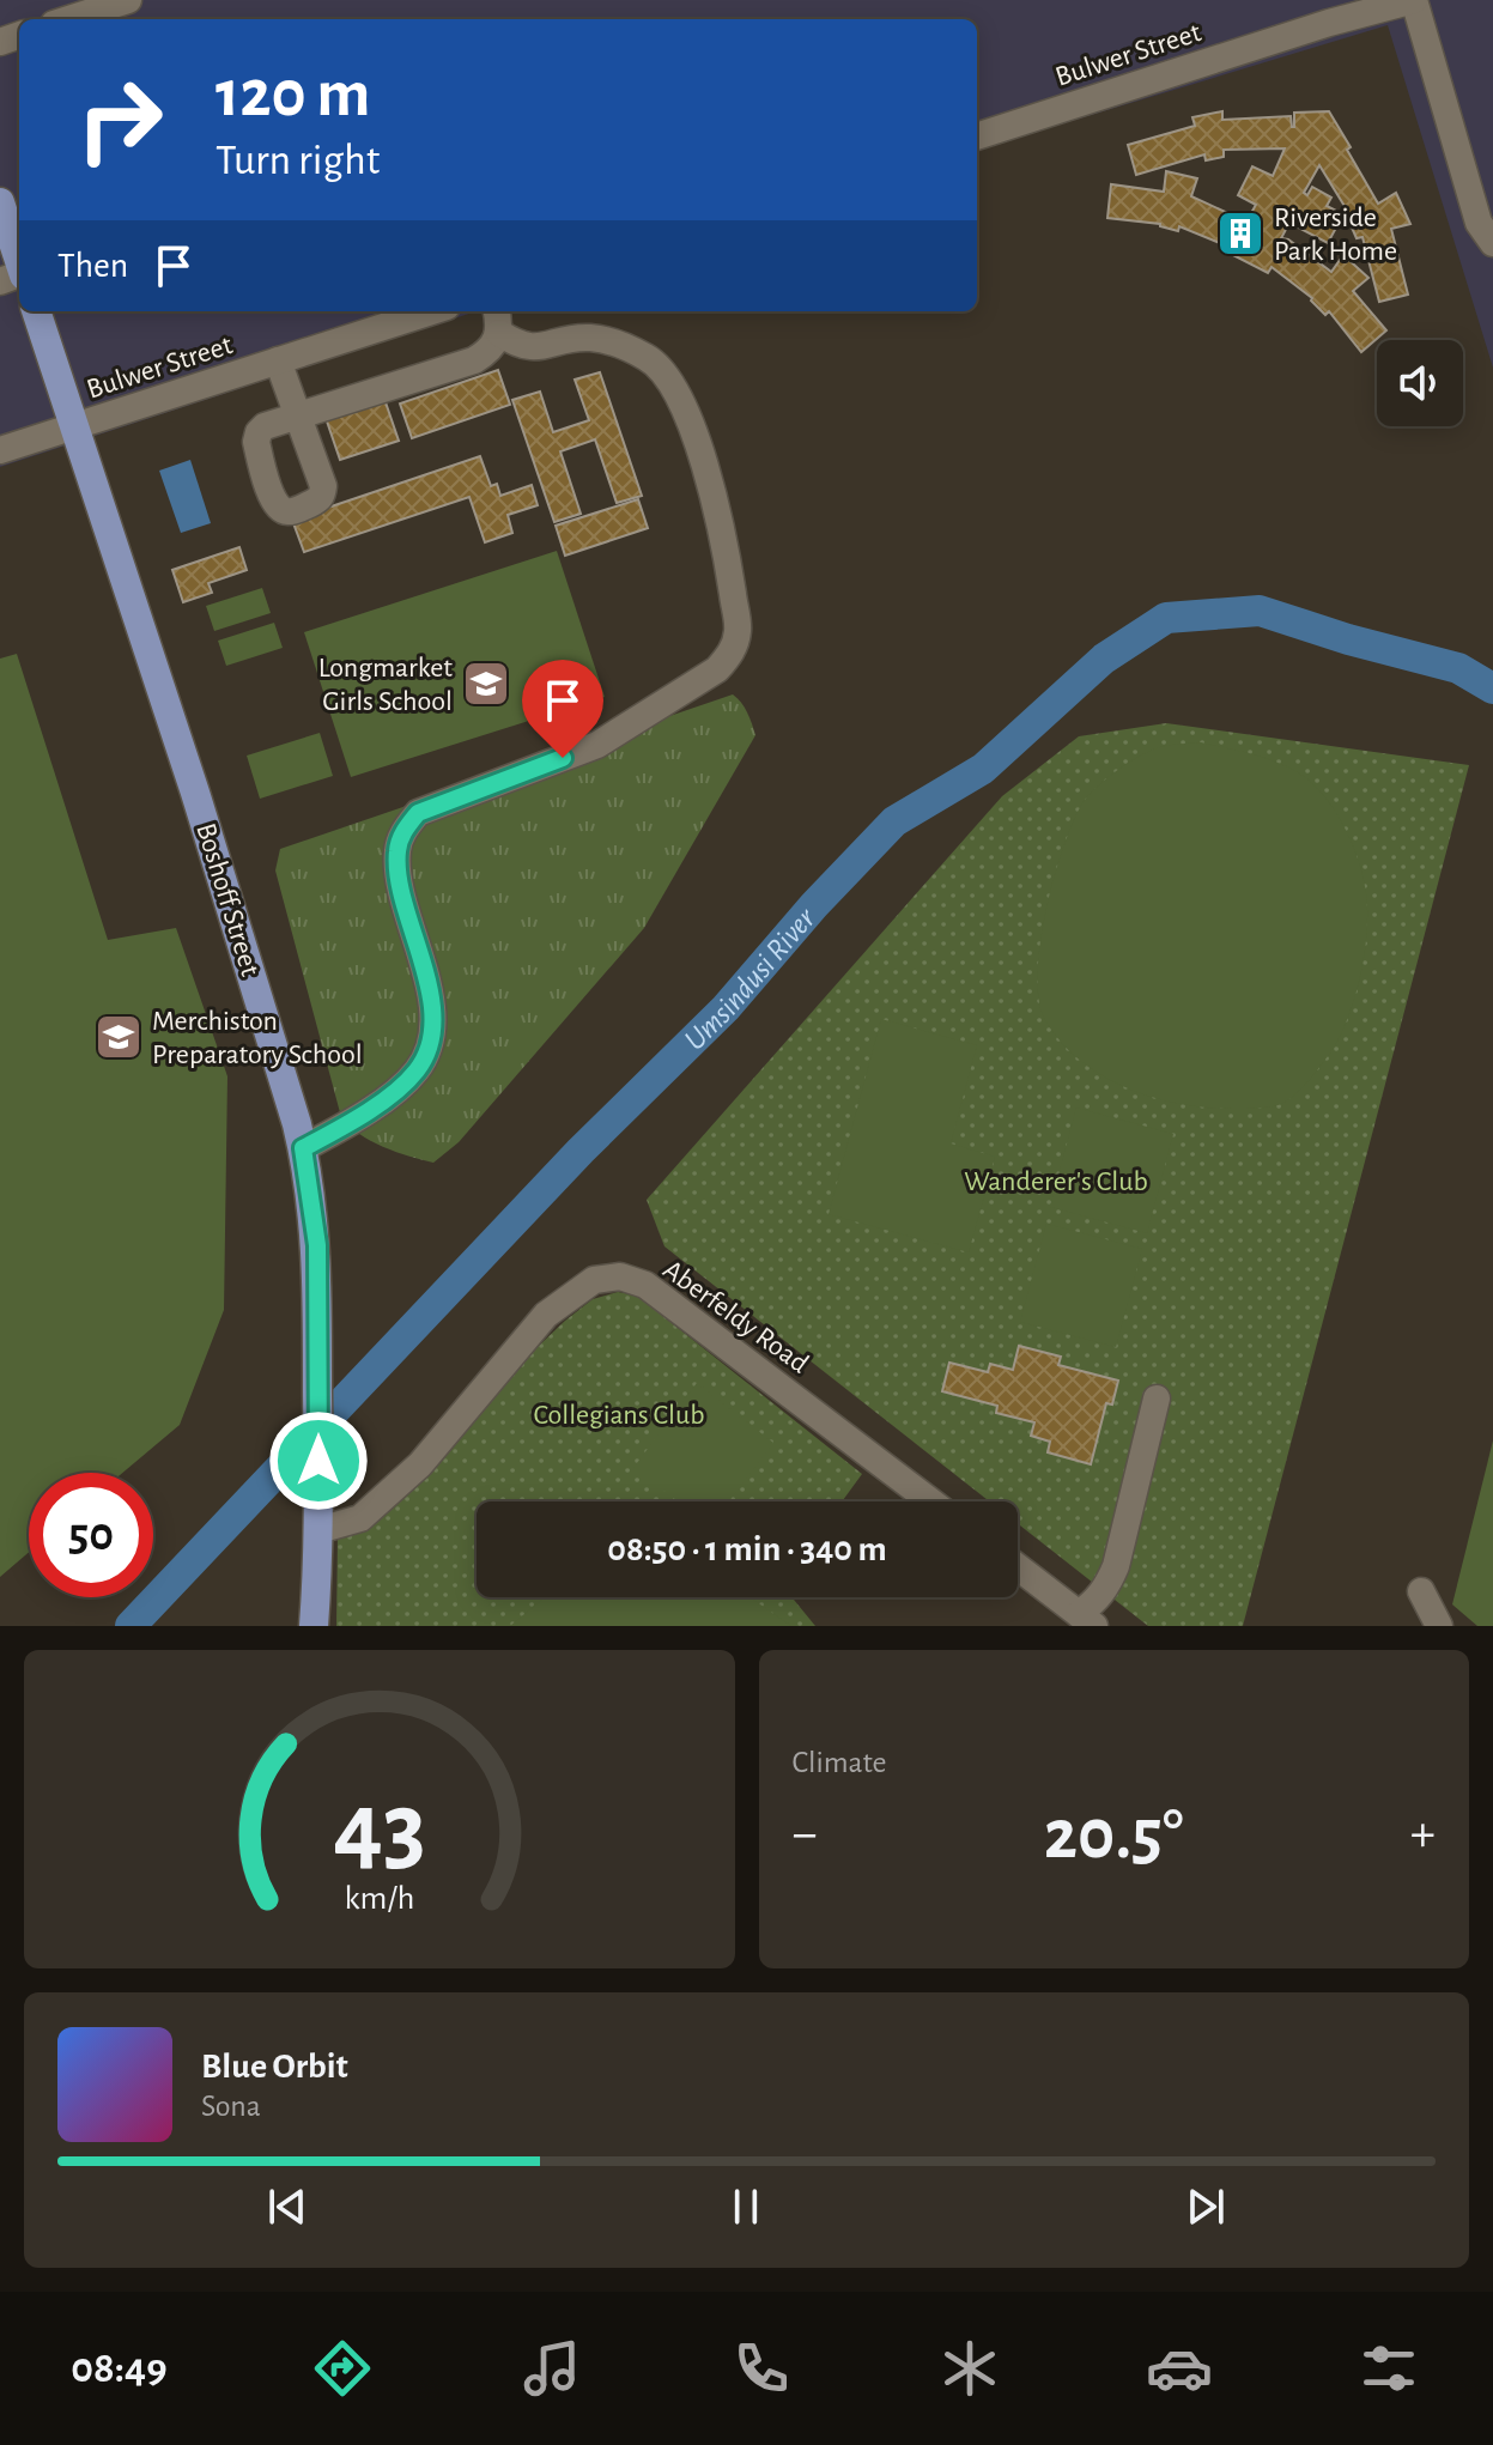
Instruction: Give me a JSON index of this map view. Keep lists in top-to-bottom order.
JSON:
{
  "streets": {
    "main road": ["Boshoff Street"],
    "street": ["Bulwer Street", "Aberfeldy Road"]
  },
  "crossings": [
    ["Bulwer Street", "Boshoff Street"],
    ["Boshoff Street", "Aberfeldy Road"]
  ],
  "water": ["Umsindusi River"],
  "parks": ["Wanderer's Club", "Collegians Club"],
  "places": {
    "building": ["Riverside Park Home"],
    "school or university": ["Longmarket Girls School", "Merchiston Preparatory School"]
  },
  "page": {
    "turn": ["120 m", "Turn right"],
    "then": "Then",
    "limit": "50",
    "trip": "08:50 · 1 min · 340 m",
    "tile": "Climate",
    "heat": ["−", "20.5°", "+"],
    "song": ["Blue Orbit", "Sona"],
    "tabs": "08:49",
    "gauge": ["43", "km/h"]
  }
}
